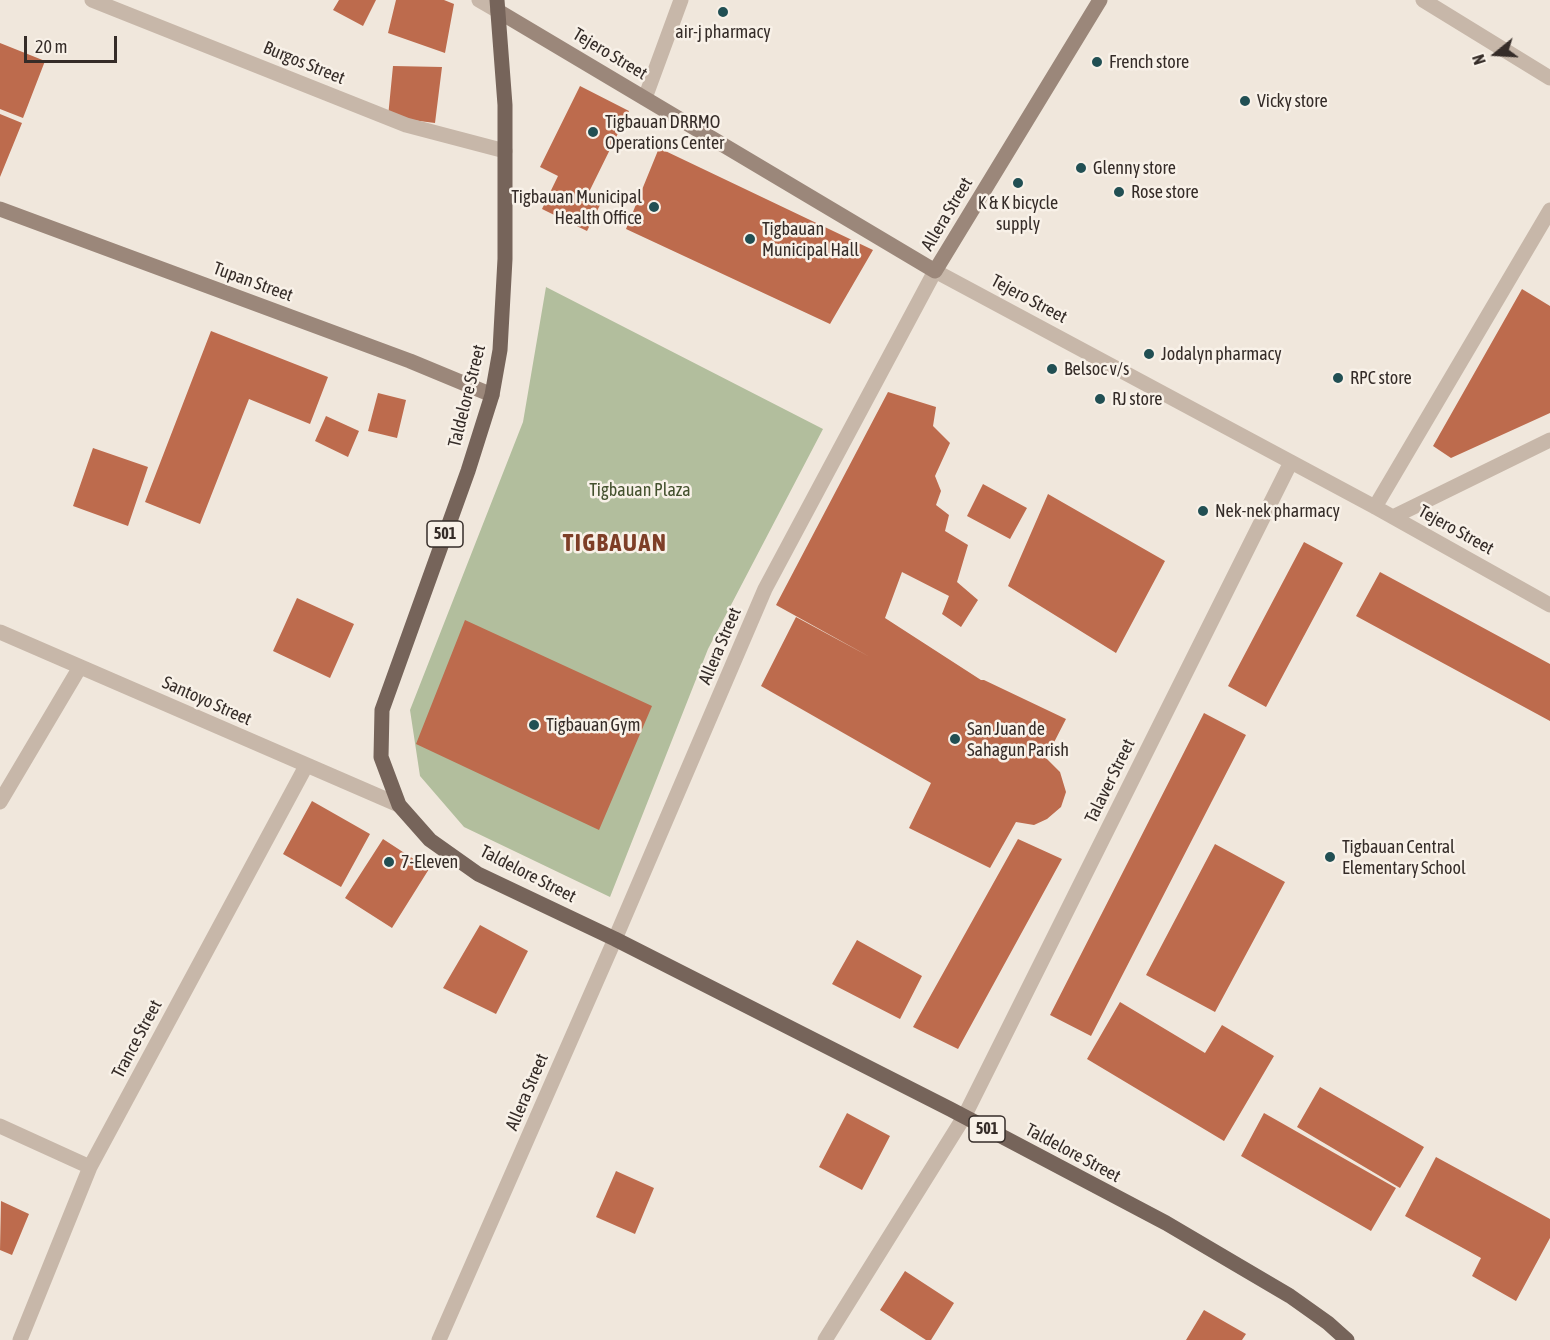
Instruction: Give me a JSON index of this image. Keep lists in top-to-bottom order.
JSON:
{
  "streets": {
    "main road": ["Taldelore Street", "501"],
    "street": [
      "Tejero Street",
      "Burgos Street",
      "Allera Street",
      "Tupan Street",
      "Santoyo Street",
      "Talaver Street",
      "Trance Street"
    ]
  },
  "crossings": [
    ["Tejero Street", "Allera Street"],
    ["Tejero Street", "Taldelore Street"],
    ["Tejero Street", "Talaver Street"],
    ["Burgos Street", "Taldelore Street"],
    ["Allera Street", "Taldelore Street"],
    ["Tupan Street", "Taldelore Street"],
    ["Taldelore Street", "Santoyo Street"],
    ["Taldelore Street", "Talaver Street"],
    ["Santoyo Street", "Trance Street"]
  ],
  "districts": ["TIGBAUAN"],
  "parks": ["Tigbauan Plaza"],
  "places": [
    "air-j pharmacy",
    "French store",
    "Vicky store",
    "Tigbauan DRRMO Operations Center",
    "Glenny store",
    "K & K bicycle supply",
    "Rose store",
    "Tigbauan Municipal Health Office",
    "Tigbauan Municipal Hall",
    "Jodalyn pharmacy",
    "Belsoc v/s",
    "RPC store",
    "RJ store",
    "Nek-nek pharmacy",
    "Tigbauan Gym",
    "San Juan de Sahagun Parish",
    "Tigbauan Central Elementary School",
    "7-Eleven"
  ],
  "scale_bar": "20 m",
  "north": "left"
}
